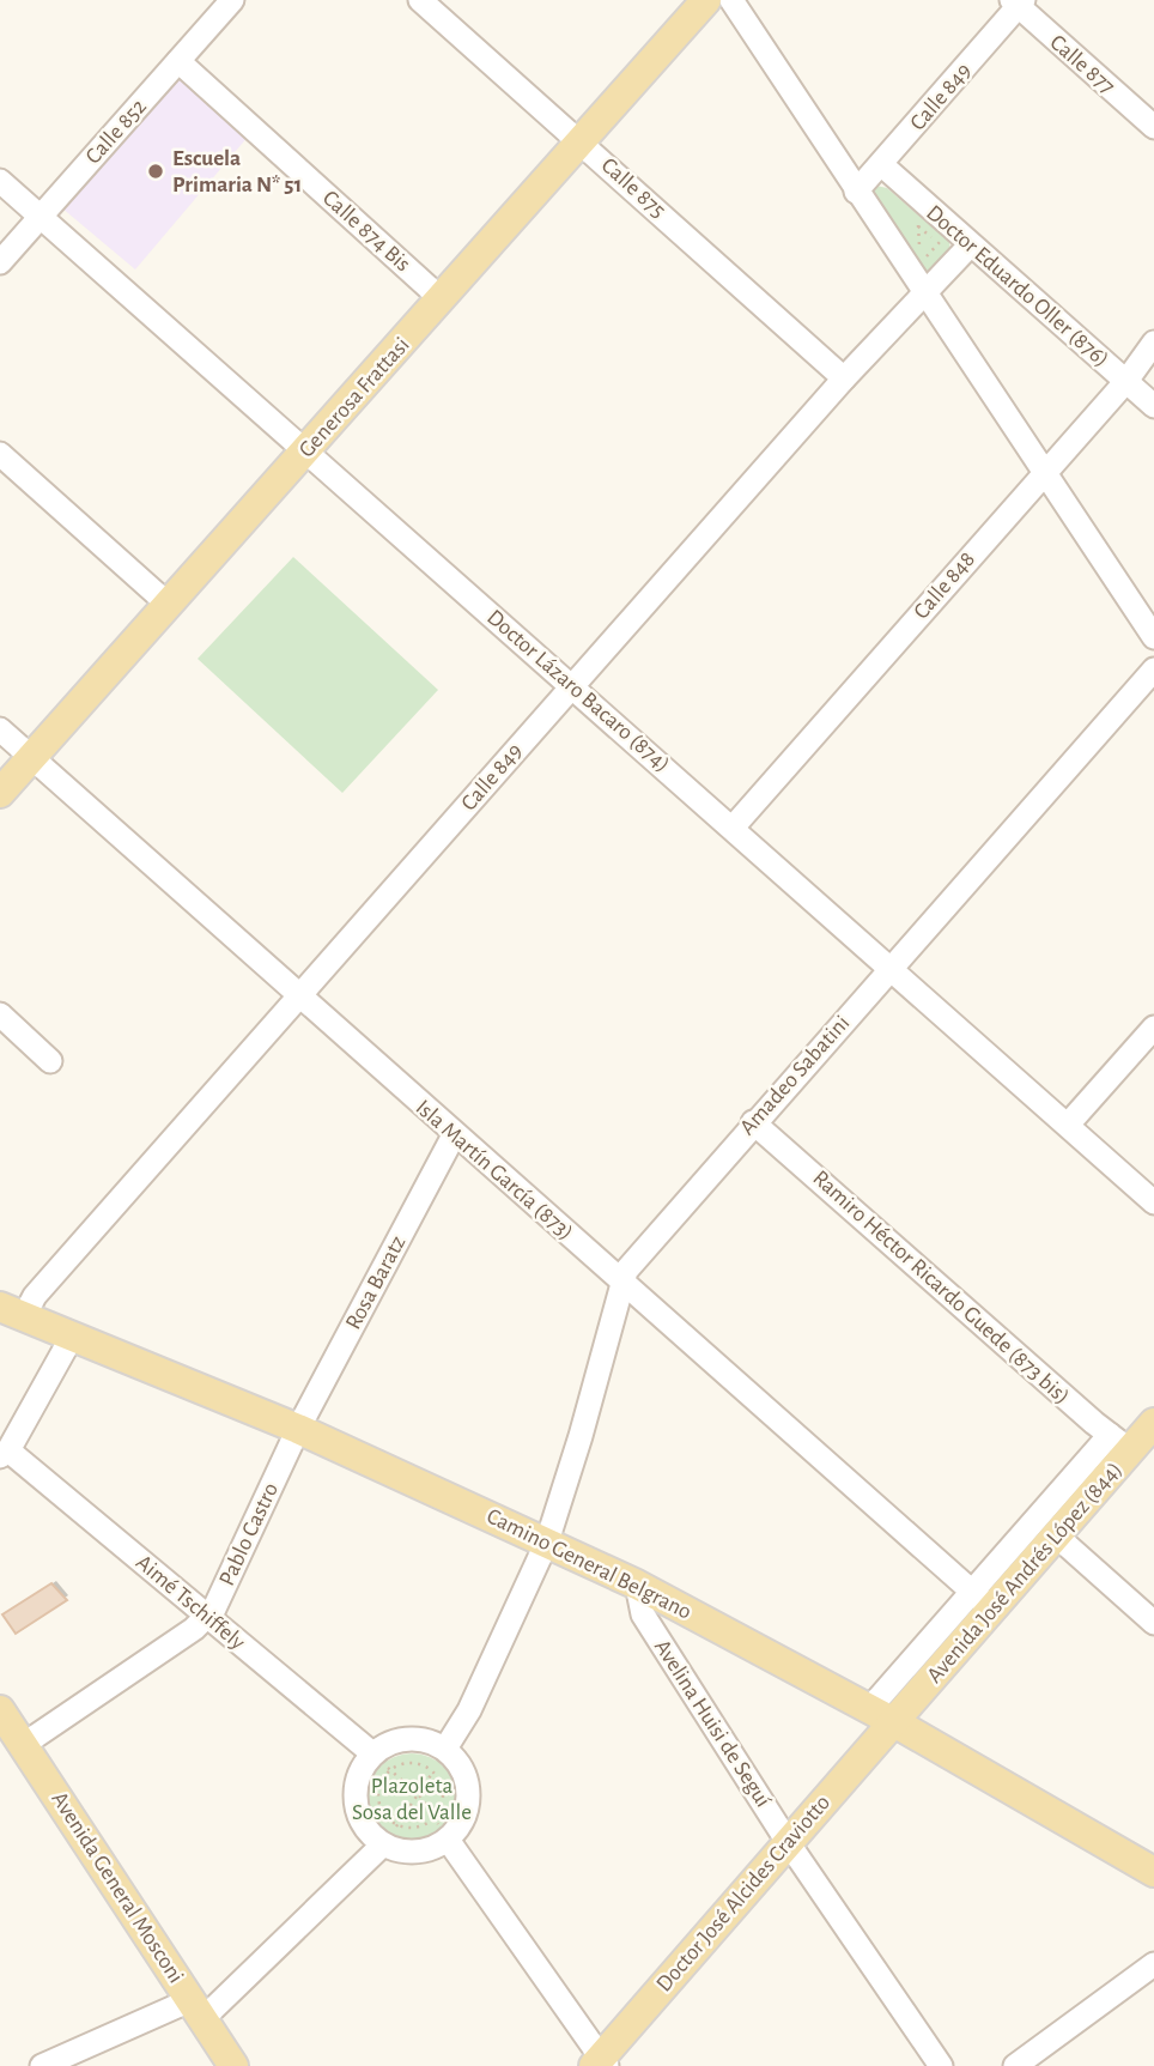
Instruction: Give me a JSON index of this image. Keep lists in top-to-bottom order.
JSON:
{
  "streets": {
    "main road": [
      "Generosa Frattasi",
      "Camino General Belgrano",
      "Avenida José Andrés López (844)",
      "Avenida General Mosconi",
      "Doctor José Alcides Craviotto"
    ],
    "street": [
      "Calle 877",
      "Calle 849",
      "Calle 852",
      "Calle 875",
      "Calle 874 Bis",
      "Doctor Eduardo Oller (876)",
      "Calle 848",
      "Doctor Lázaro Bacaro (874)",
      "Amadeo Sabatini",
      "Isla Martín García (873)",
      "Rosa Baratz",
      "Ramiro Héctor Ricardo Guede (873 bis)",
      "Pablo Castro",
      "Aimé Tschiffely",
      "Avelina Huisi de Seguí"
    ]
  },
  "crossings": [
    ["Calle 877", "Calle 849"],
    ["Calle 849", "Calle 875"],
    ["Calle 849", "Doctor Eduardo Oller (876)"],
    ["Calle 849", "Doctor Lázaro Bacaro (874)"],
    ["Calle 849", "Isla Martín García (873)"],
    ["Calle 849", "Camino General Belgrano"],
    ["Calle 852", "Calle 874 Bis"],
    ["Calle 852", "Doctor Lázaro Bacaro (874)"],
    ["Calle 875", "Generosa Frattasi"],
    ["Calle 874 Bis", "Generosa Frattasi"],
    ["Doctor Eduardo Oller (876)", "Calle 848"],
    ["Generosa Frattasi", "Doctor Lázaro Bacaro (874)"],
    ["Generosa Frattasi", "Isla Martín García (873)"],
    ["Calle 848", "Doctor Lázaro Bacaro (874)"],
    ["Doctor Lázaro Bacaro (874)", "Amadeo Sabatini"],
    ["Amadeo Sabatini", "Isla Martín García (873)"],
    ["Amadeo Sabatini", "Ramiro Héctor Ricardo Guede (873 bis)"],
    ["Amadeo Sabatini", "Camino General Belgrano"],
    ["Isla Martín García (873)", "Rosa Baratz"],
    ["Isla Martín García (873)", "Avenida José Andrés López (844)"],
    ["Rosa Baratz", "Pablo Castro"],
    ["Rosa Baratz", "Camino General Belgrano"],
    ["Ramiro Héctor Ricardo Guede (873 bis)", "Avenida José Andrés López (844)"],
    ["Pablo Castro", "Camino General Belgrano"],
    ["Pablo Castro", "Aimé Tschiffely"],
    ["Camino General Belgrano", "Avenida José Andrés López (844)"],
    ["Camino General Belgrano", "Avelina Huisi de Seguí"],
    ["Camino General Belgrano", "Doctor José Alcides Craviotto"],
    ["Avenida José Andrés López (844)", "Doctor José Alcides Craviotto"],
    ["Avelina Huisi de Seguí", "Doctor José Alcides Craviotto"]
  ],
  "parks": ["Plazoleta Sosa del Valle"],
  "places": ["Escuela Primaria N* 51"]
}
